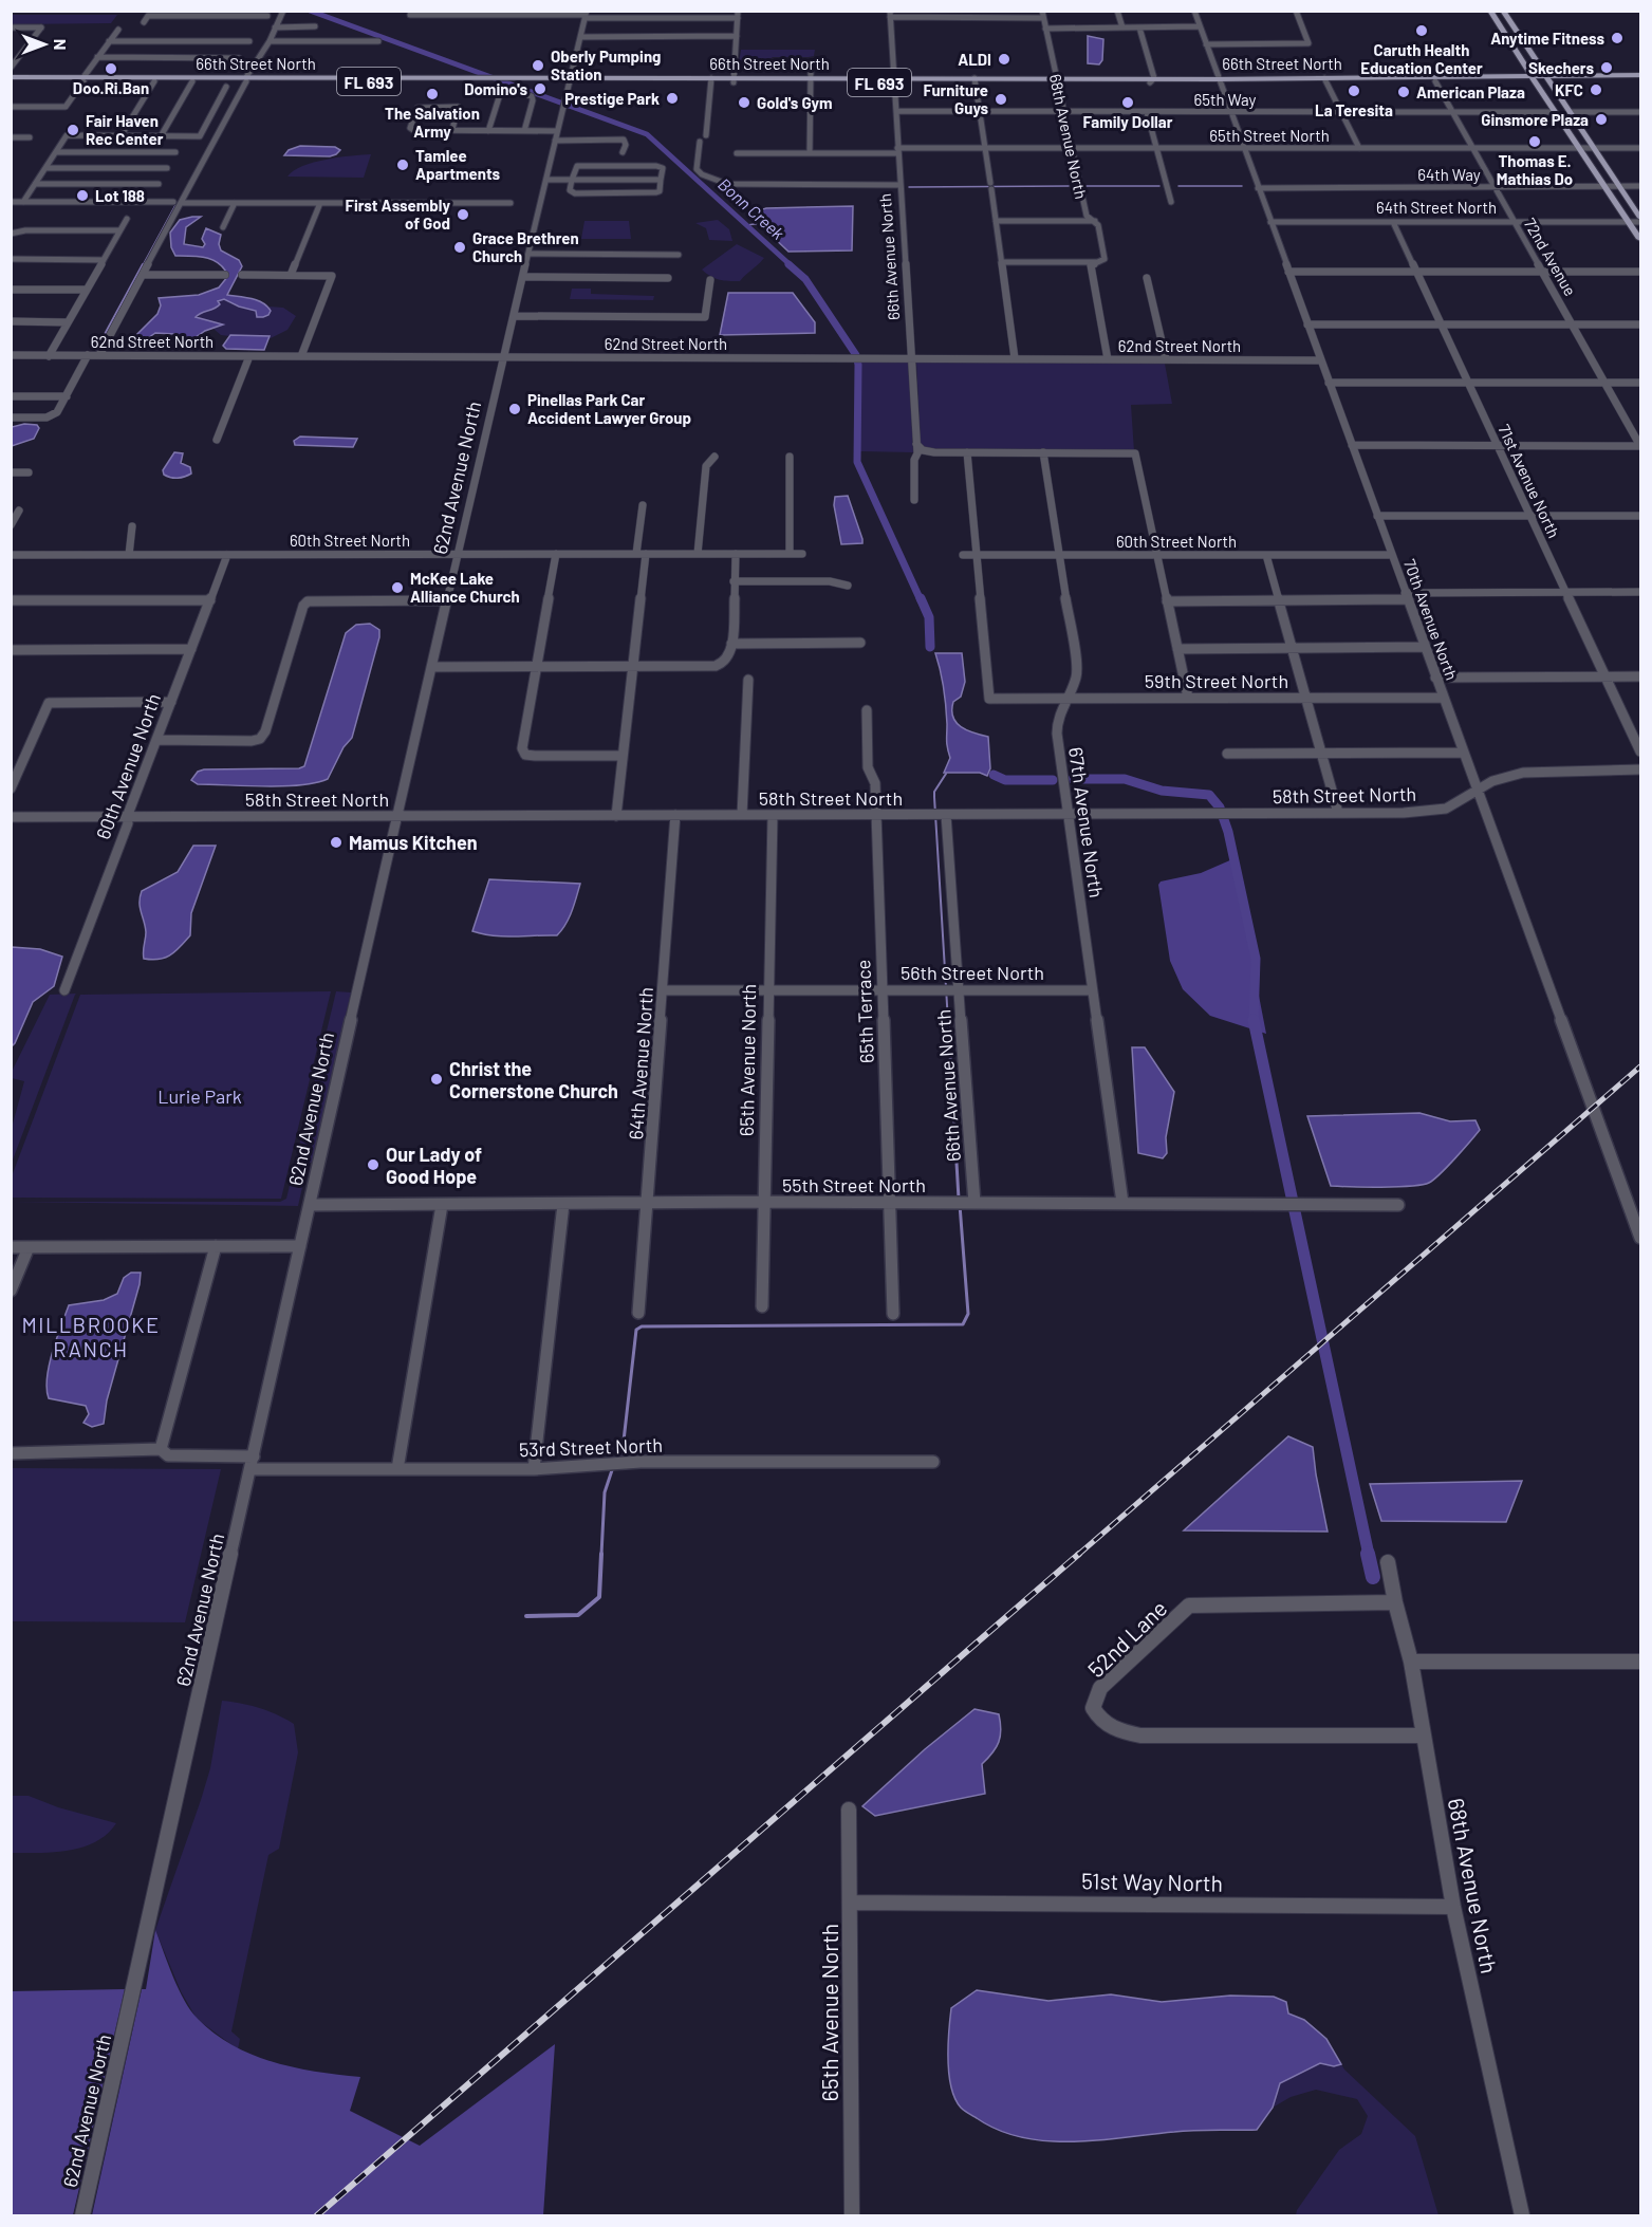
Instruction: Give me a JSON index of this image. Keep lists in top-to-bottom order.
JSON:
{
  "streets": {
    "main road": ["66th Street North", "FL 693"],
    "street": [
      "65th Way",
      "65th Street North",
      "68th Avenue North",
      "64th Way",
      "64th Street North",
      "66th Avenue North",
      "72nd Avenue",
      "62nd Street North",
      "62nd Avenue North",
      "71st Avenue North",
      "60th Street North",
      "70th Avenue North",
      "59th Street North",
      "60th Avenue North",
      "58th Street North",
      "67th Avenue North",
      "56th Street North",
      "65th Terrace",
      "65th Avenue North",
      "64th Avenue North",
      "55th Street North",
      "53rd Street North",
      "52nd Lane",
      "51st Way North"
    ]
  },
  "crossings": [
    ["66th Street North", "68th Avenue North"],
    ["66th Street North", "66th Avenue North"],
    ["66th Street North", "72nd Avenue"],
    ["66th Street North", "62nd Avenue North"],
    ["66th Street North", "70th Avenue North"],
    ["65th Way", "68th Avenue North"],
    ["65th Way", "66th Avenue North"],
    ["65th Way", "72nd Avenue"],
    ["65th Way", "70th Avenue North"],
    ["65th Street North", "68th Avenue North"],
    ["65th Street North", "66th Avenue North"],
    ["65th Street North", "72nd Avenue"],
    ["65th Street North", "70th Avenue North"],
    ["68th Avenue North", "62nd Street North"],
    ["68th Avenue North", "52nd Lane"],
    ["68th Avenue North", "51st Way North"],
    ["64th Way", "72nd Avenue"],
    ["64th Way", "70th Avenue North"],
    ["64th Street North", "72nd Avenue"],
    ["64th Street North", "71st Avenue North"],
    ["64th Street North", "70th Avenue North"],
    ["66th Avenue North", "62nd Street North"],
    ["66th Avenue North", "58th Street North"],
    ["66th Avenue North", "56th Street North"],
    ["66th Avenue North", "55th Street North"],
    ["62nd Street North", "62nd Avenue North"],
    ["62nd Street North", "70th Avenue North"],
    ["62nd Avenue North", "60th Street North"],
    ["62nd Avenue North", "58th Street North"],
    ["62nd Avenue North", "55th Street North"],
    ["62nd Avenue North", "53rd Street North"],
    ["60th Street North", "70th Avenue North"],
    ["60th Street North", "59th Street North"],
    ["60th Street North", "60th Avenue North"],
    ["60th Street North", "67th Avenue North"],
    ["70th Avenue North", "59th Street North"],
    ["70th Avenue North", "58th Street North"],
    ["59th Street North", "67th Avenue North"],
    ["60th Avenue North", "58th Street North"],
    ["58th Street North", "67th Avenue North"],
    ["58th Street North", "65th Terrace"],
    ["58th Street North", "65th Avenue North"],
    ["58th Street North", "64th Avenue North"],
    ["67th Avenue North", "56th Street North"],
    ["67th Avenue North", "55th Street North"],
    ["56th Street North", "65th Terrace"],
    ["56th Street North", "65th Avenue North"],
    ["56th Street North", "64th Avenue North"],
    ["65th Terrace", "55th Street North"],
    ["65th Avenue North", "55th Street North"],
    ["65th Avenue North", "51st Way North"],
    ["64th Avenue North", "55th Street North"]
  ],
  "districts": ["MILLBROOKE RANCH"],
  "water": ["Bonn Creek"],
  "parks": ["Lurie Park"],
  "places": [
    "Caruth Health Education Center",
    "Anytime Fitness",
    "ALDI",
    "Oberly Pumping Station",
    "Skechers",
    "Doo.Ri.Ban",
    "Domino's",
    "KFC",
    "La Teresita",
    "American Plaza",
    "The Salvation Army",
    "Prestige Park",
    "Furniture Guys",
    "Gold's Gym",
    "Family Dollar",
    "Ginsmore Plaza",
    "Fair Haven Rec Center",
    "Thomas E. Mathias Do",
    "Tamlee Apartments",
    "Lot 188",
    "First Assembly of God",
    "Grace Brethren Church",
    "Pinellas Park Car Accident Lawyer Group",
    "McKee Lake Alliance Church",
    "Mamus Kitchen",
    "Christ the Cornerstone Church",
    "Our Lady of Good Hope"
  ],
  "north": "right"
}
